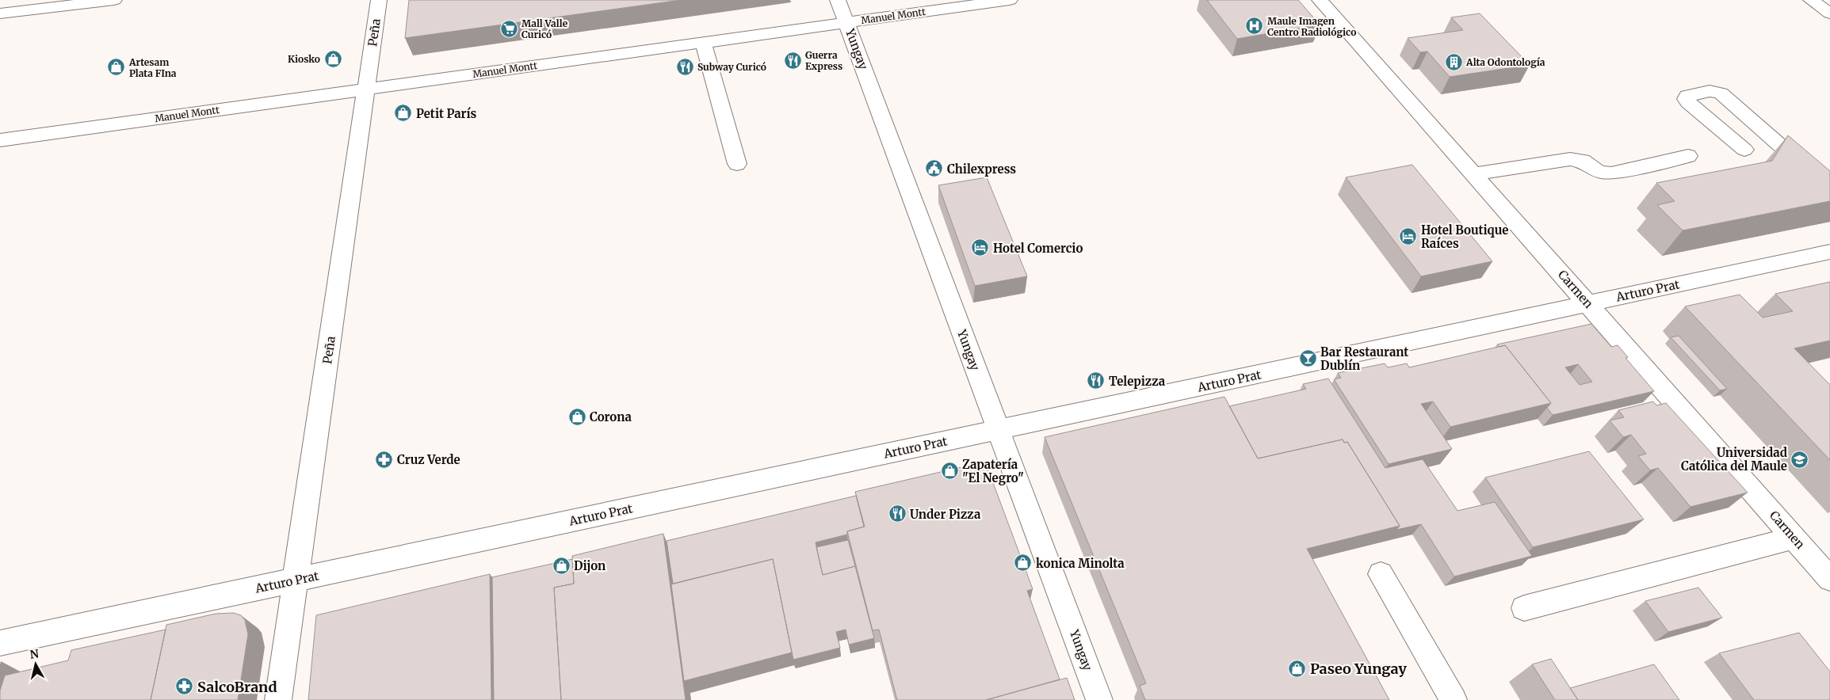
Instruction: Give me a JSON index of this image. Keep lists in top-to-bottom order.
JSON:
{
  "streets": {
    "street": [
      "Manuel Montt",
      "Peña",
      "Yungay",
      "Carmen",
      "Arturo Prat"
    ]
  },
  "crossings": [
    ["Manuel Montt", "Peña"],
    ["Manuel Montt", "Yungay"],
    ["Peña", "Arturo Prat"],
    ["Yungay", "Arturo Prat"],
    ["Carmen", "Arturo Prat"]
  ],
  "places": {
    "hospital": ["Maule Imagen Centro Radiológico"],
    "supermarket": ["Mall Valle Curicó"],
    "shop": [
      "Kiosko",
      "Artesam Plata FIna",
      "Petit París",
      "Corona",
      "Zapatería \"El Negro\"",
      "konica Minolta",
      "Dijon",
      "Paseo Yungay"
    ],
    "restaurant": [
      "Guerra Express",
      "Subway Curicó",
      "Telepizza",
      "Under Pizza"
    ],
    "building": ["Alta Odontología"],
    "public building": ["Chilexpress"],
    "hotel": ["Hotel Boutique Raíces", "Hotel Comercio"],
    "bar": ["Bar Restaurant Dublín"],
    "pharmacy": ["Cruz Verde", "SalcoBrand"],
    "school or university": ["Universidad Católica del Maule"]
  },
  "north": "top"
}
